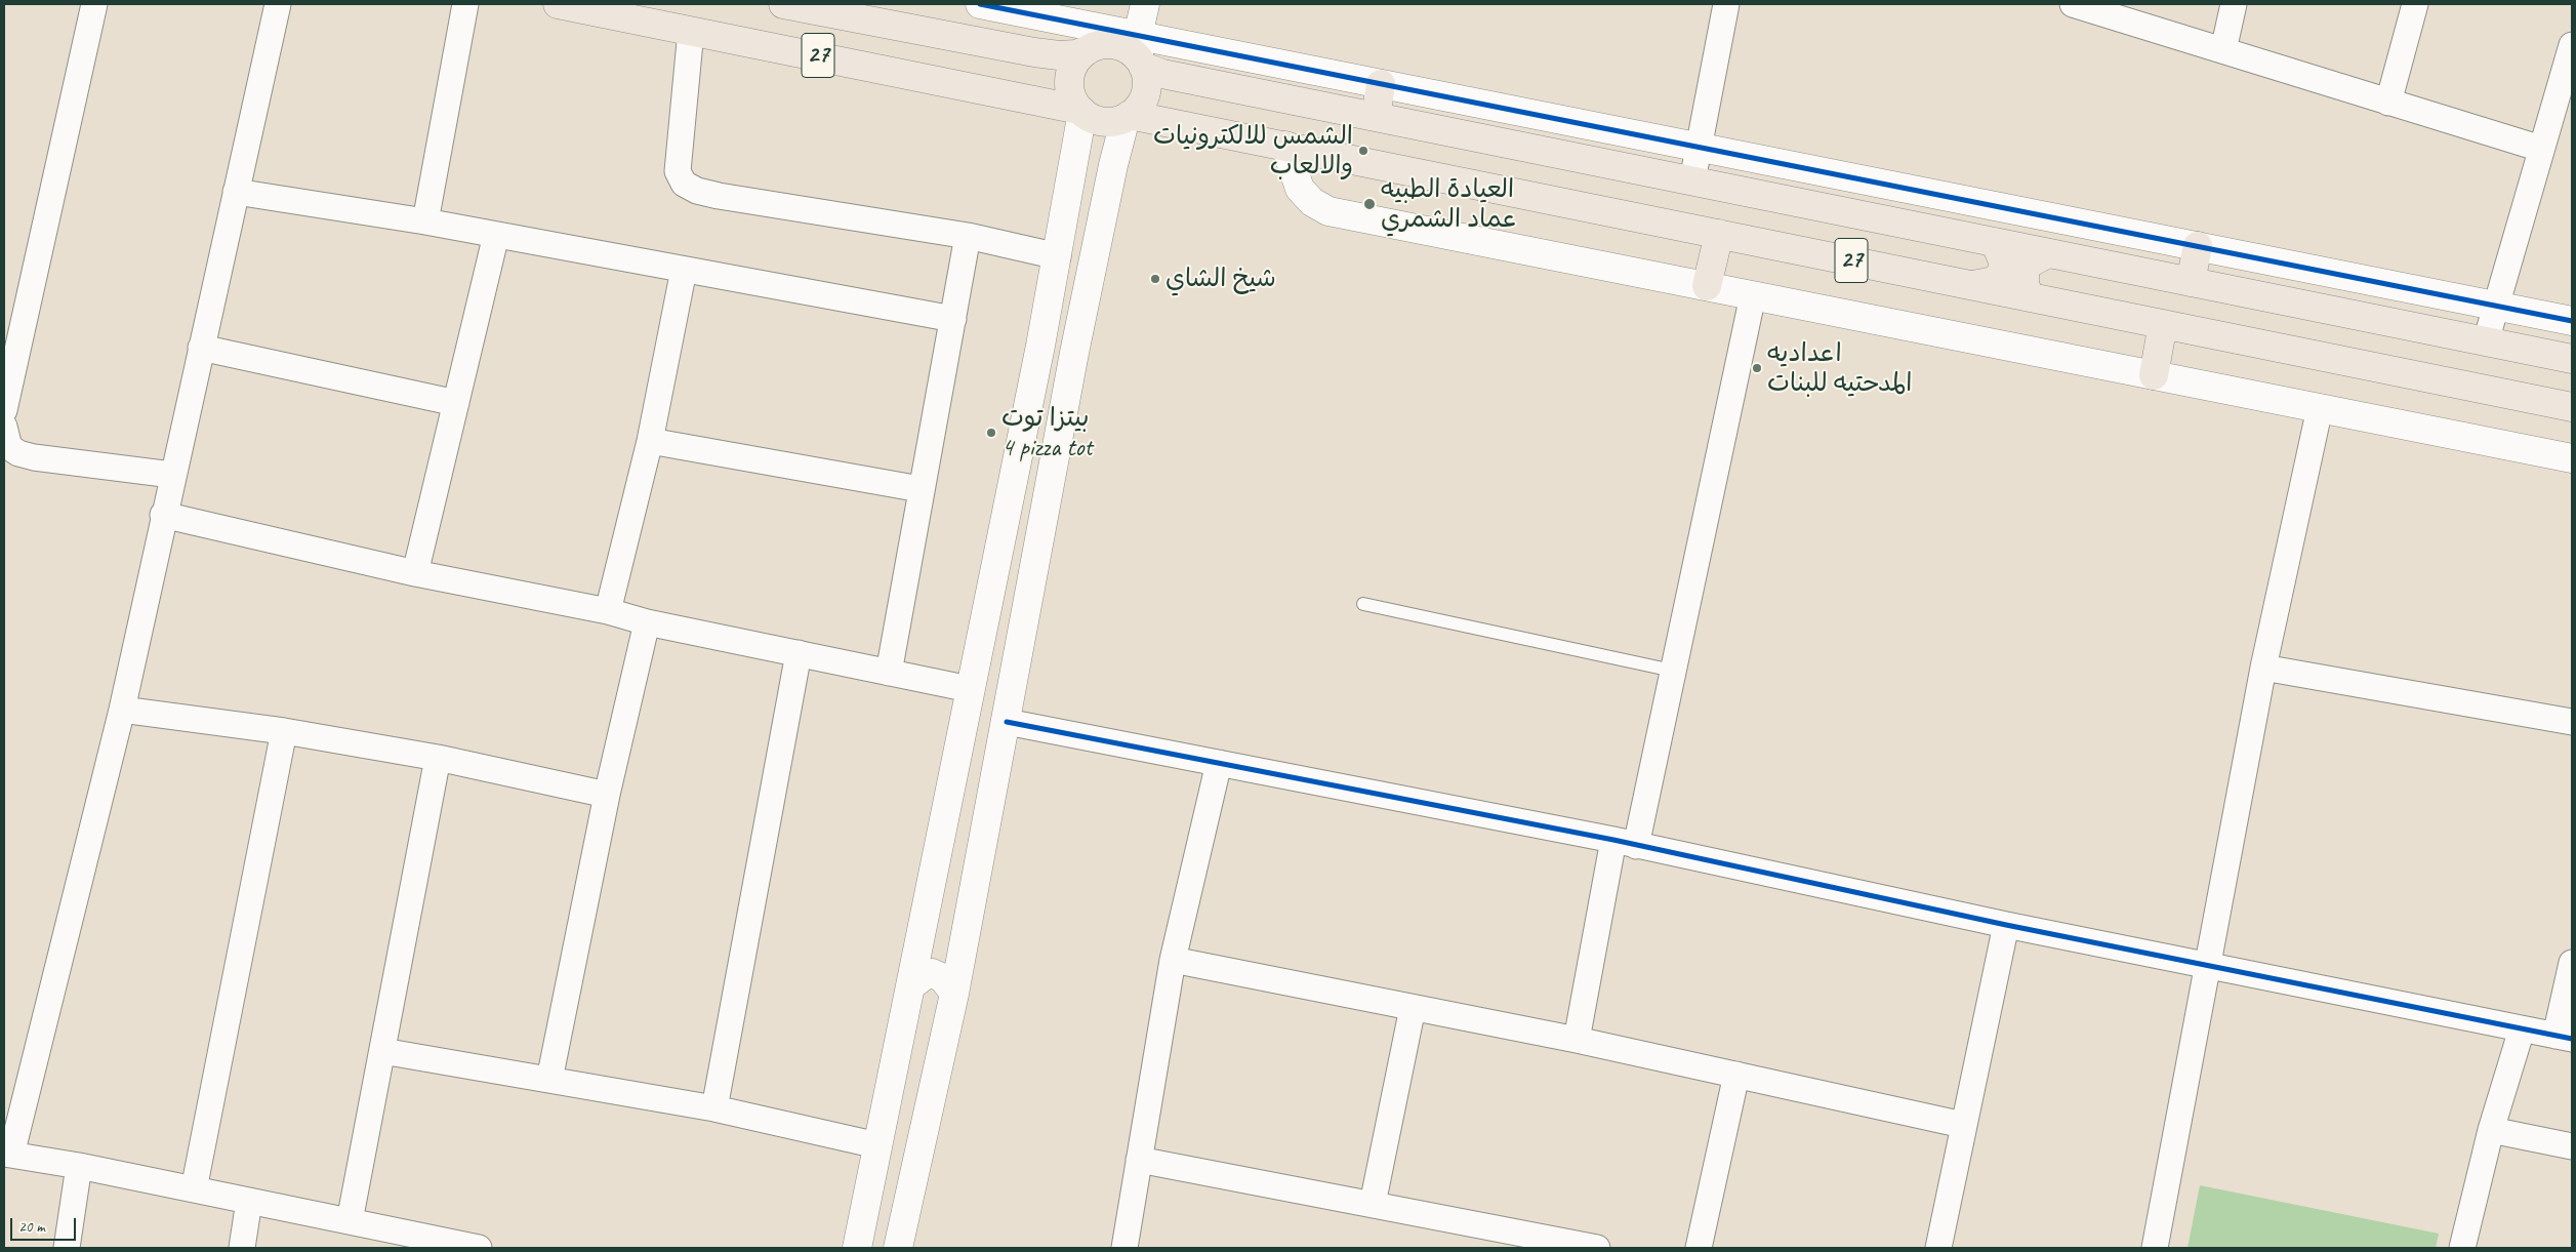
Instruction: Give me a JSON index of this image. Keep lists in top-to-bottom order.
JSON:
{
  "streets": {
    "main road": ["27"]
  },
  "places": [
    "الشمس للالكترونيات والالعاب",
    "العيادة الطبيه عماد الشمري",
    "شيخ الشاي",
    "اعداديه المدحتيه للبنات",
    "بيتزا توت 4 pizza tot"
  ],
  "scale_bar": "20 m"
}
